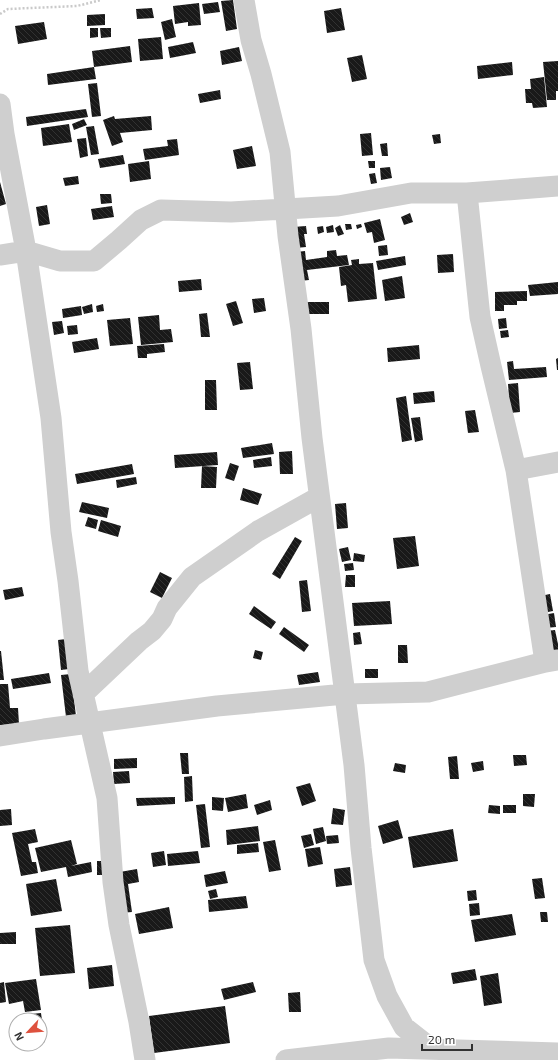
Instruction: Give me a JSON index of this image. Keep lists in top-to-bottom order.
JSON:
{
  "scale_bar": "20 m",
  "north": "bottom left"
}
